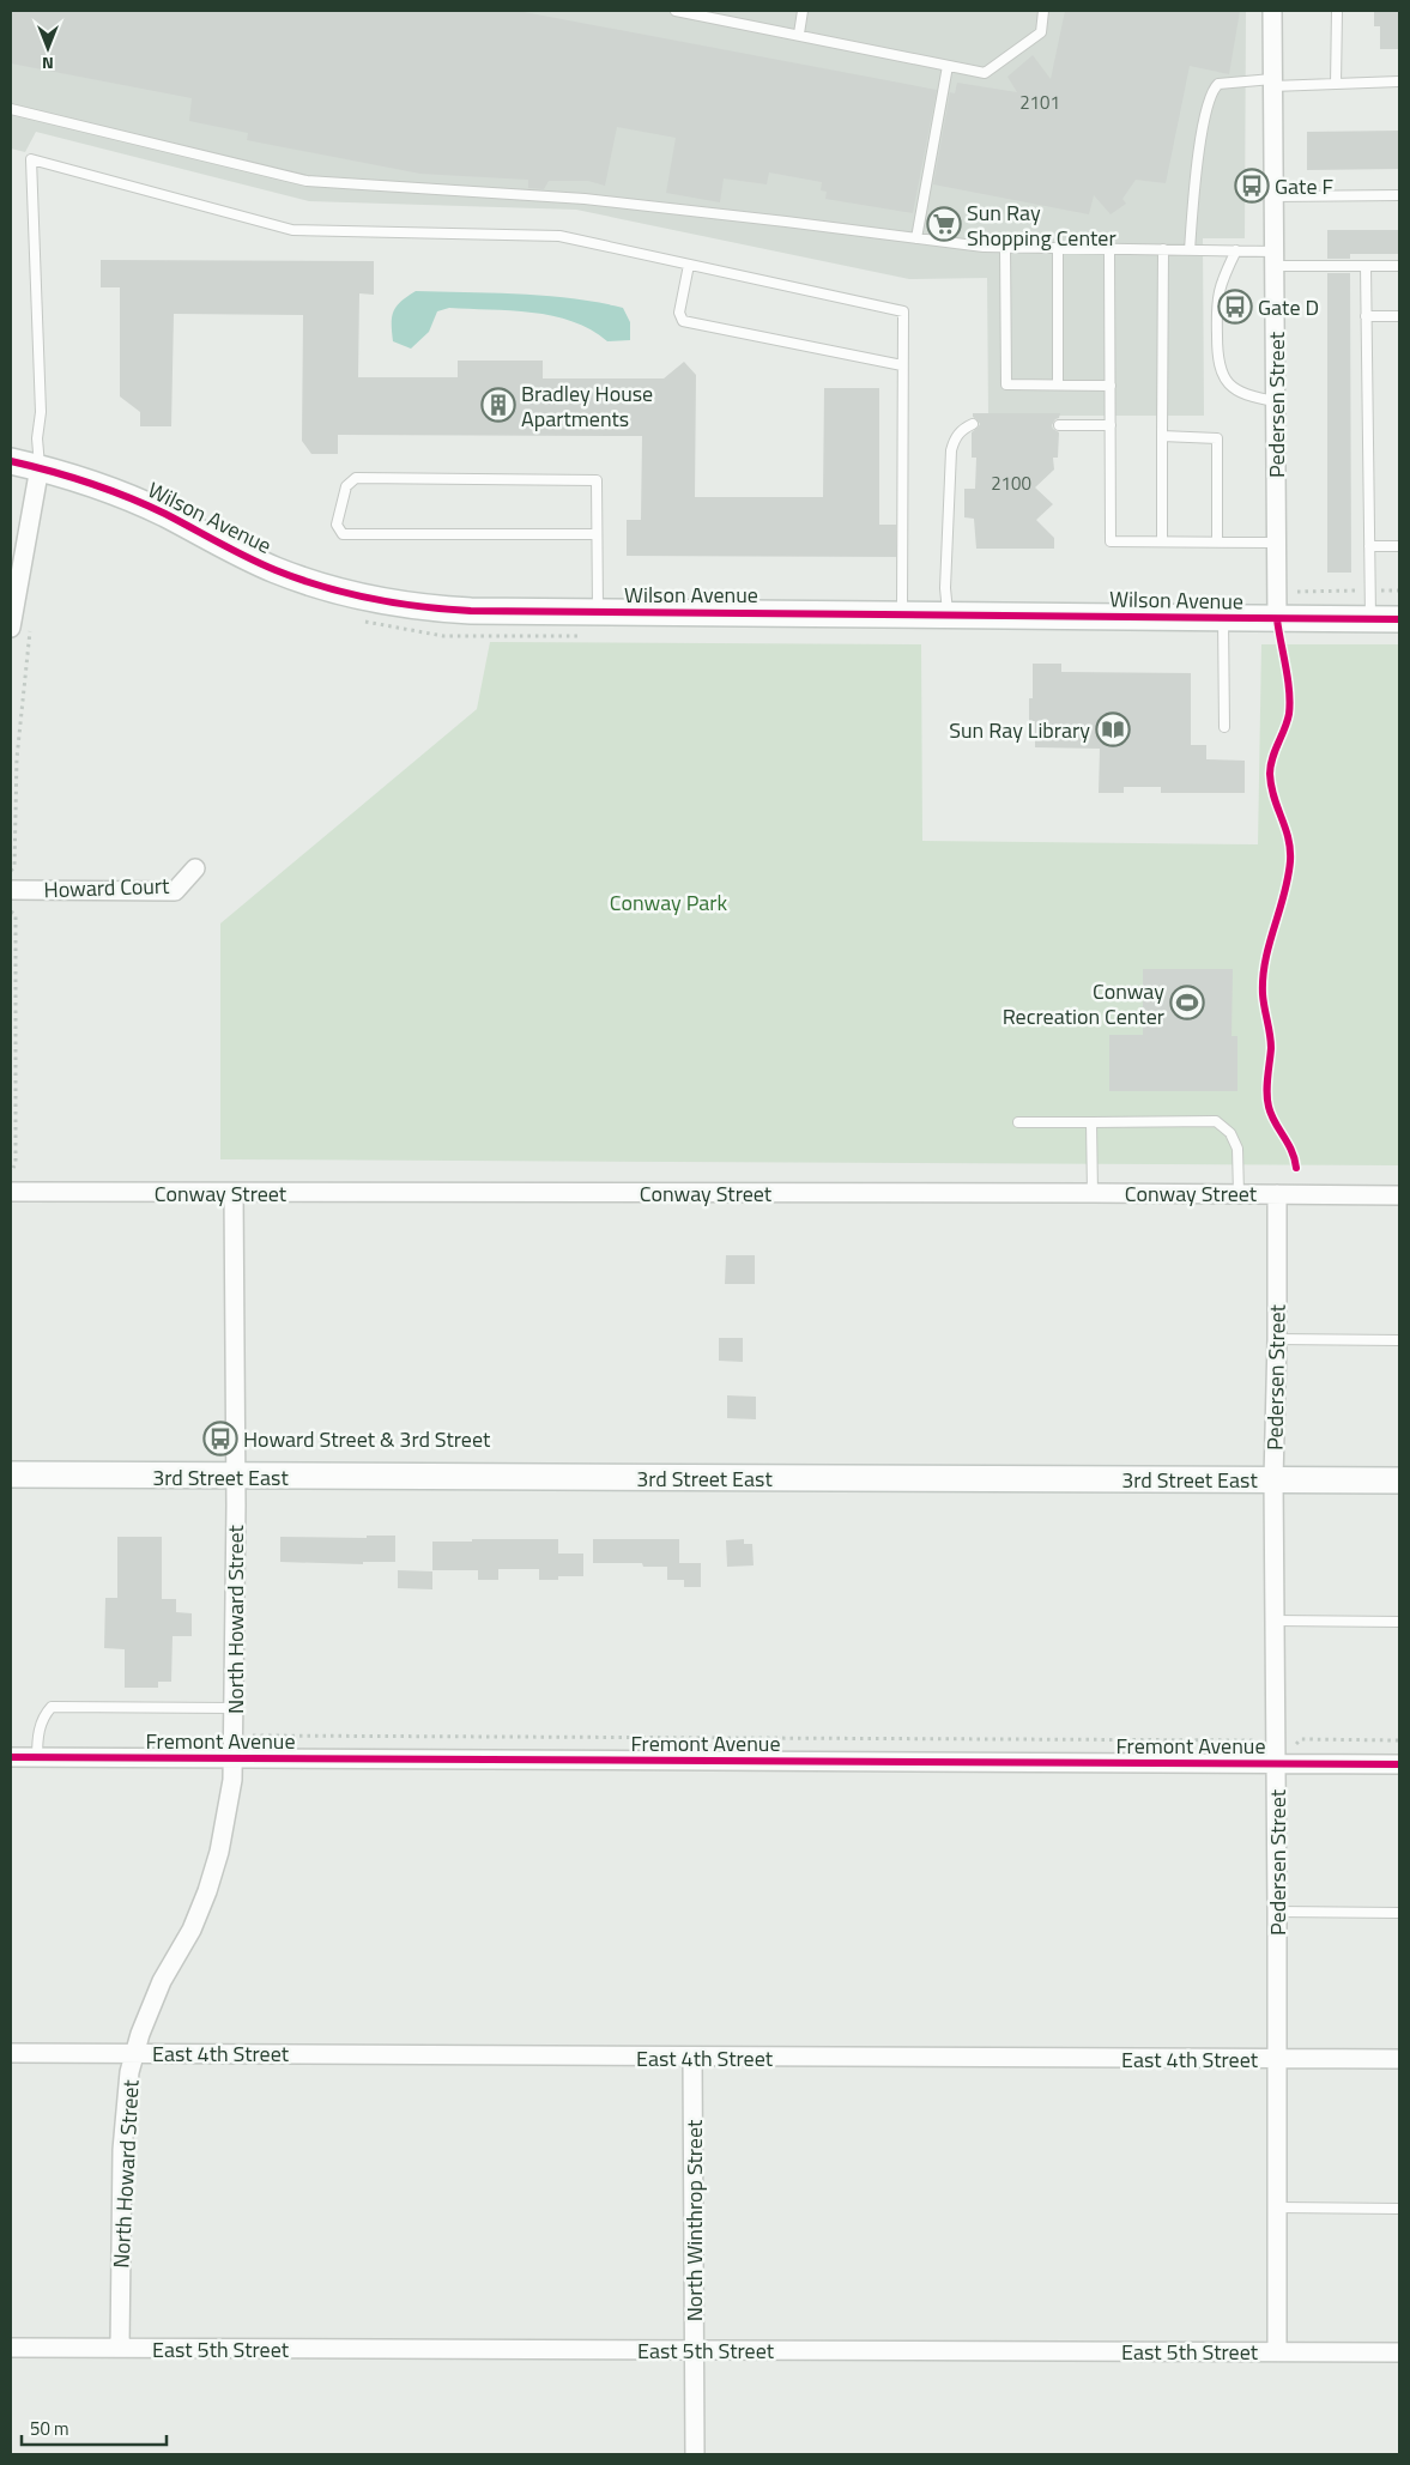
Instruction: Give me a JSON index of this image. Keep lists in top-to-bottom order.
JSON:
{
  "streets": {
    "street": [
      "Pedersen Street",
      "Wilson Avenue",
      "Howard Court",
      "Conway Street",
      "3rd Street East",
      "North Howard Street",
      "Fremont Avenue",
      "East 4th Street",
      "North Winthrop Street",
      "East 5th Street"
    ]
  },
  "crossings": [
    ["Pedersen Street", "Wilson Avenue"],
    ["Pedersen Street", "Conway Street"],
    ["Pedersen Street", "3rd Street East"],
    ["Pedersen Street", "Fremont Avenue"],
    ["Pedersen Street", "East 4th Street"],
    ["Pedersen Street", "East 5th Street"],
    ["Conway Street", "North Howard Street"],
    ["3rd Street East", "North Howard Street"],
    ["North Howard Street", "Fremont Avenue"],
    ["North Howard Street", "East 4th Street"],
    ["North Howard Street", "East 5th Street"],
    ["East 4th Street", "North Winthrop Street"],
    ["North Winthrop Street", "East 5th Street"]
  ],
  "parks": ["Conway Park"],
  "places": {
    "bus stop": ["Gate F", "Gate D", "Howard Street & 3rd Street"],
    "supermarket": ["Sun Ray Shopping Center"],
    "building": ["Bradley House Apartments"],
    "library": ["Sun Ray Library"],
    "sports": ["Conway Recreation Center"]
  },
  "house_numbers": ["2101", "2100"],
  "scale_bar": "50 m",
  "north": "bottom"
}
